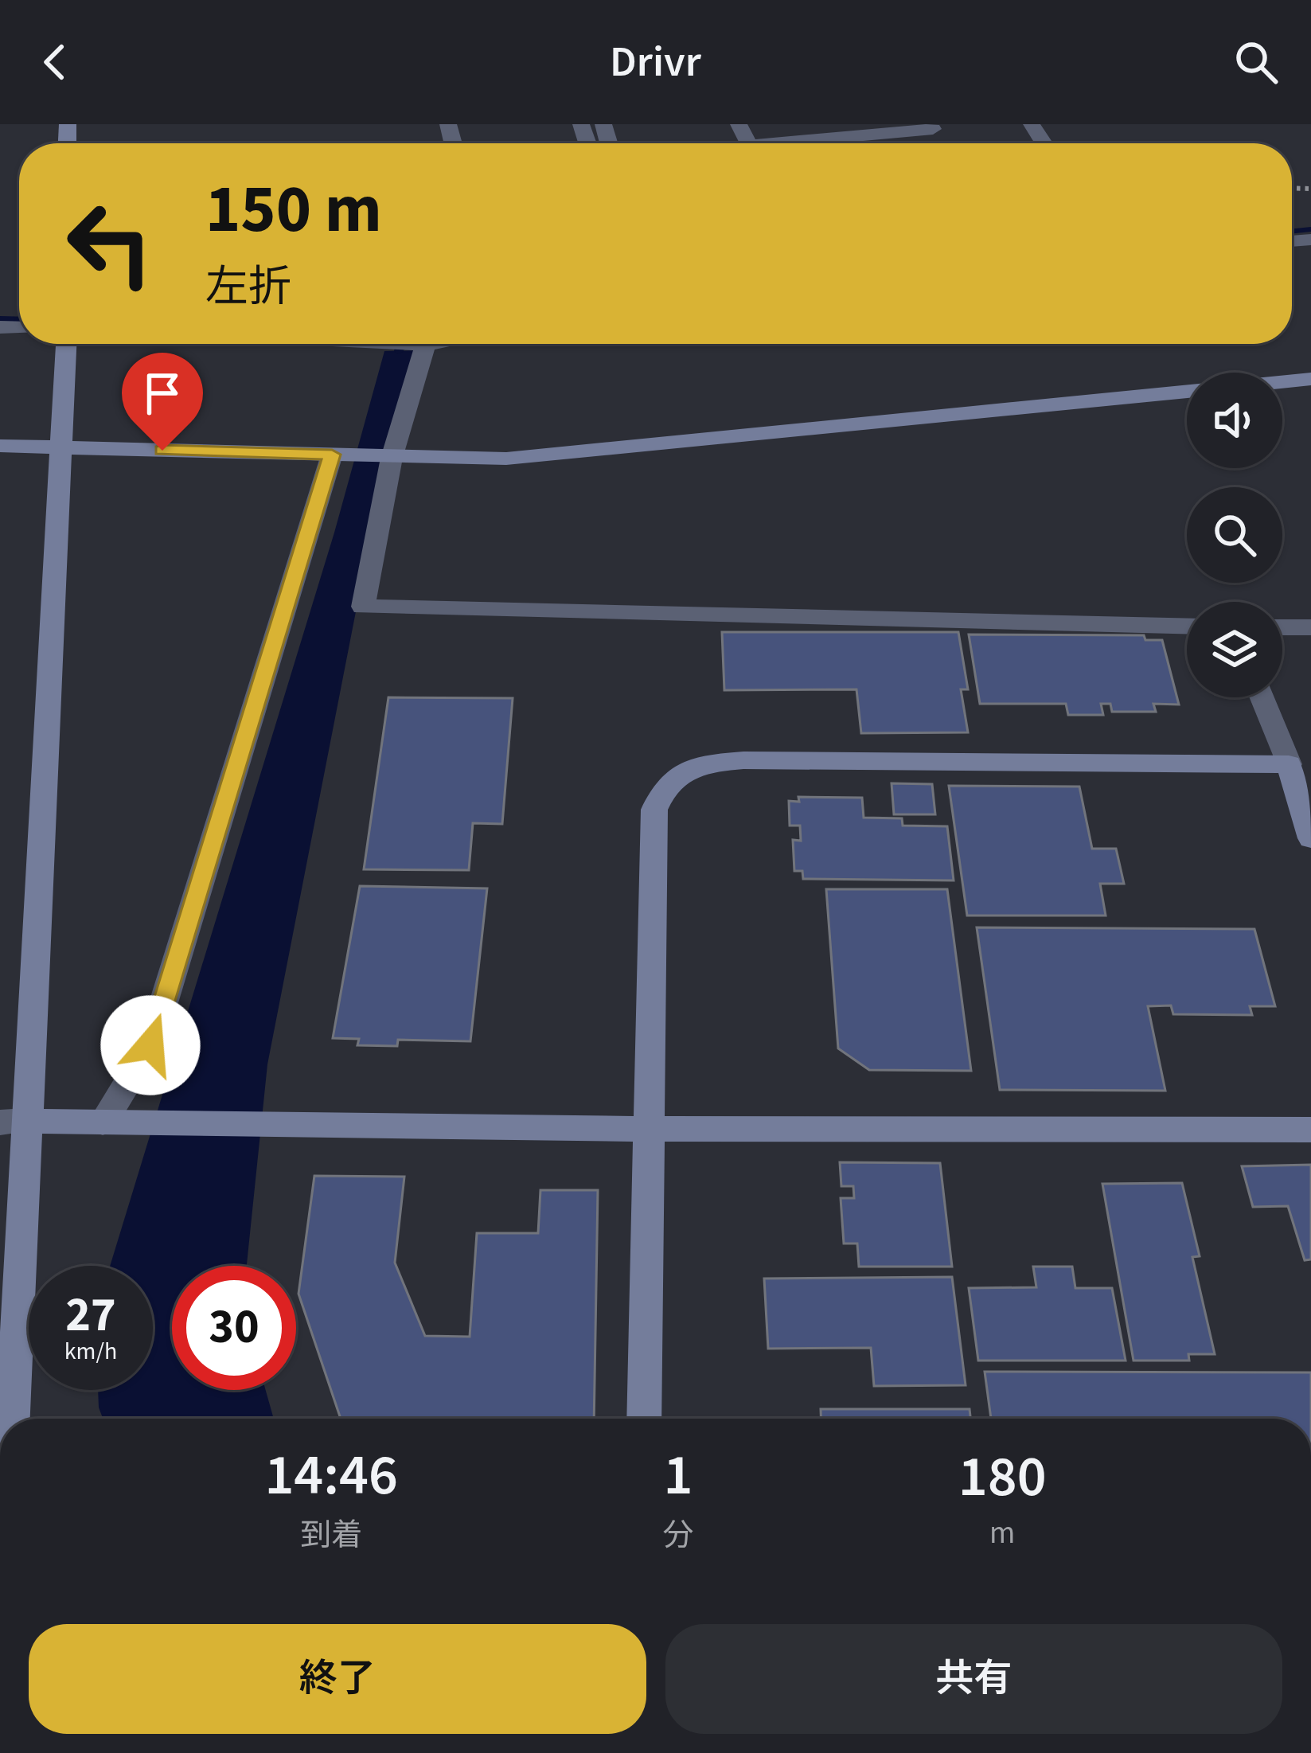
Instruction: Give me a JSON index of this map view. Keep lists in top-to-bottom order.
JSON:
{
  "page": {
    "header": "Drivr",
    "turn": ["150 m", "左折"],
    "speed": "27 km/h",
    "limit": "30",
    "eta": [
      "14:46",
      "到着",
      "1",
      "分",
      "180",
      "m"
    ],
    "buttons": ["終了", "共有"]
  }
}
